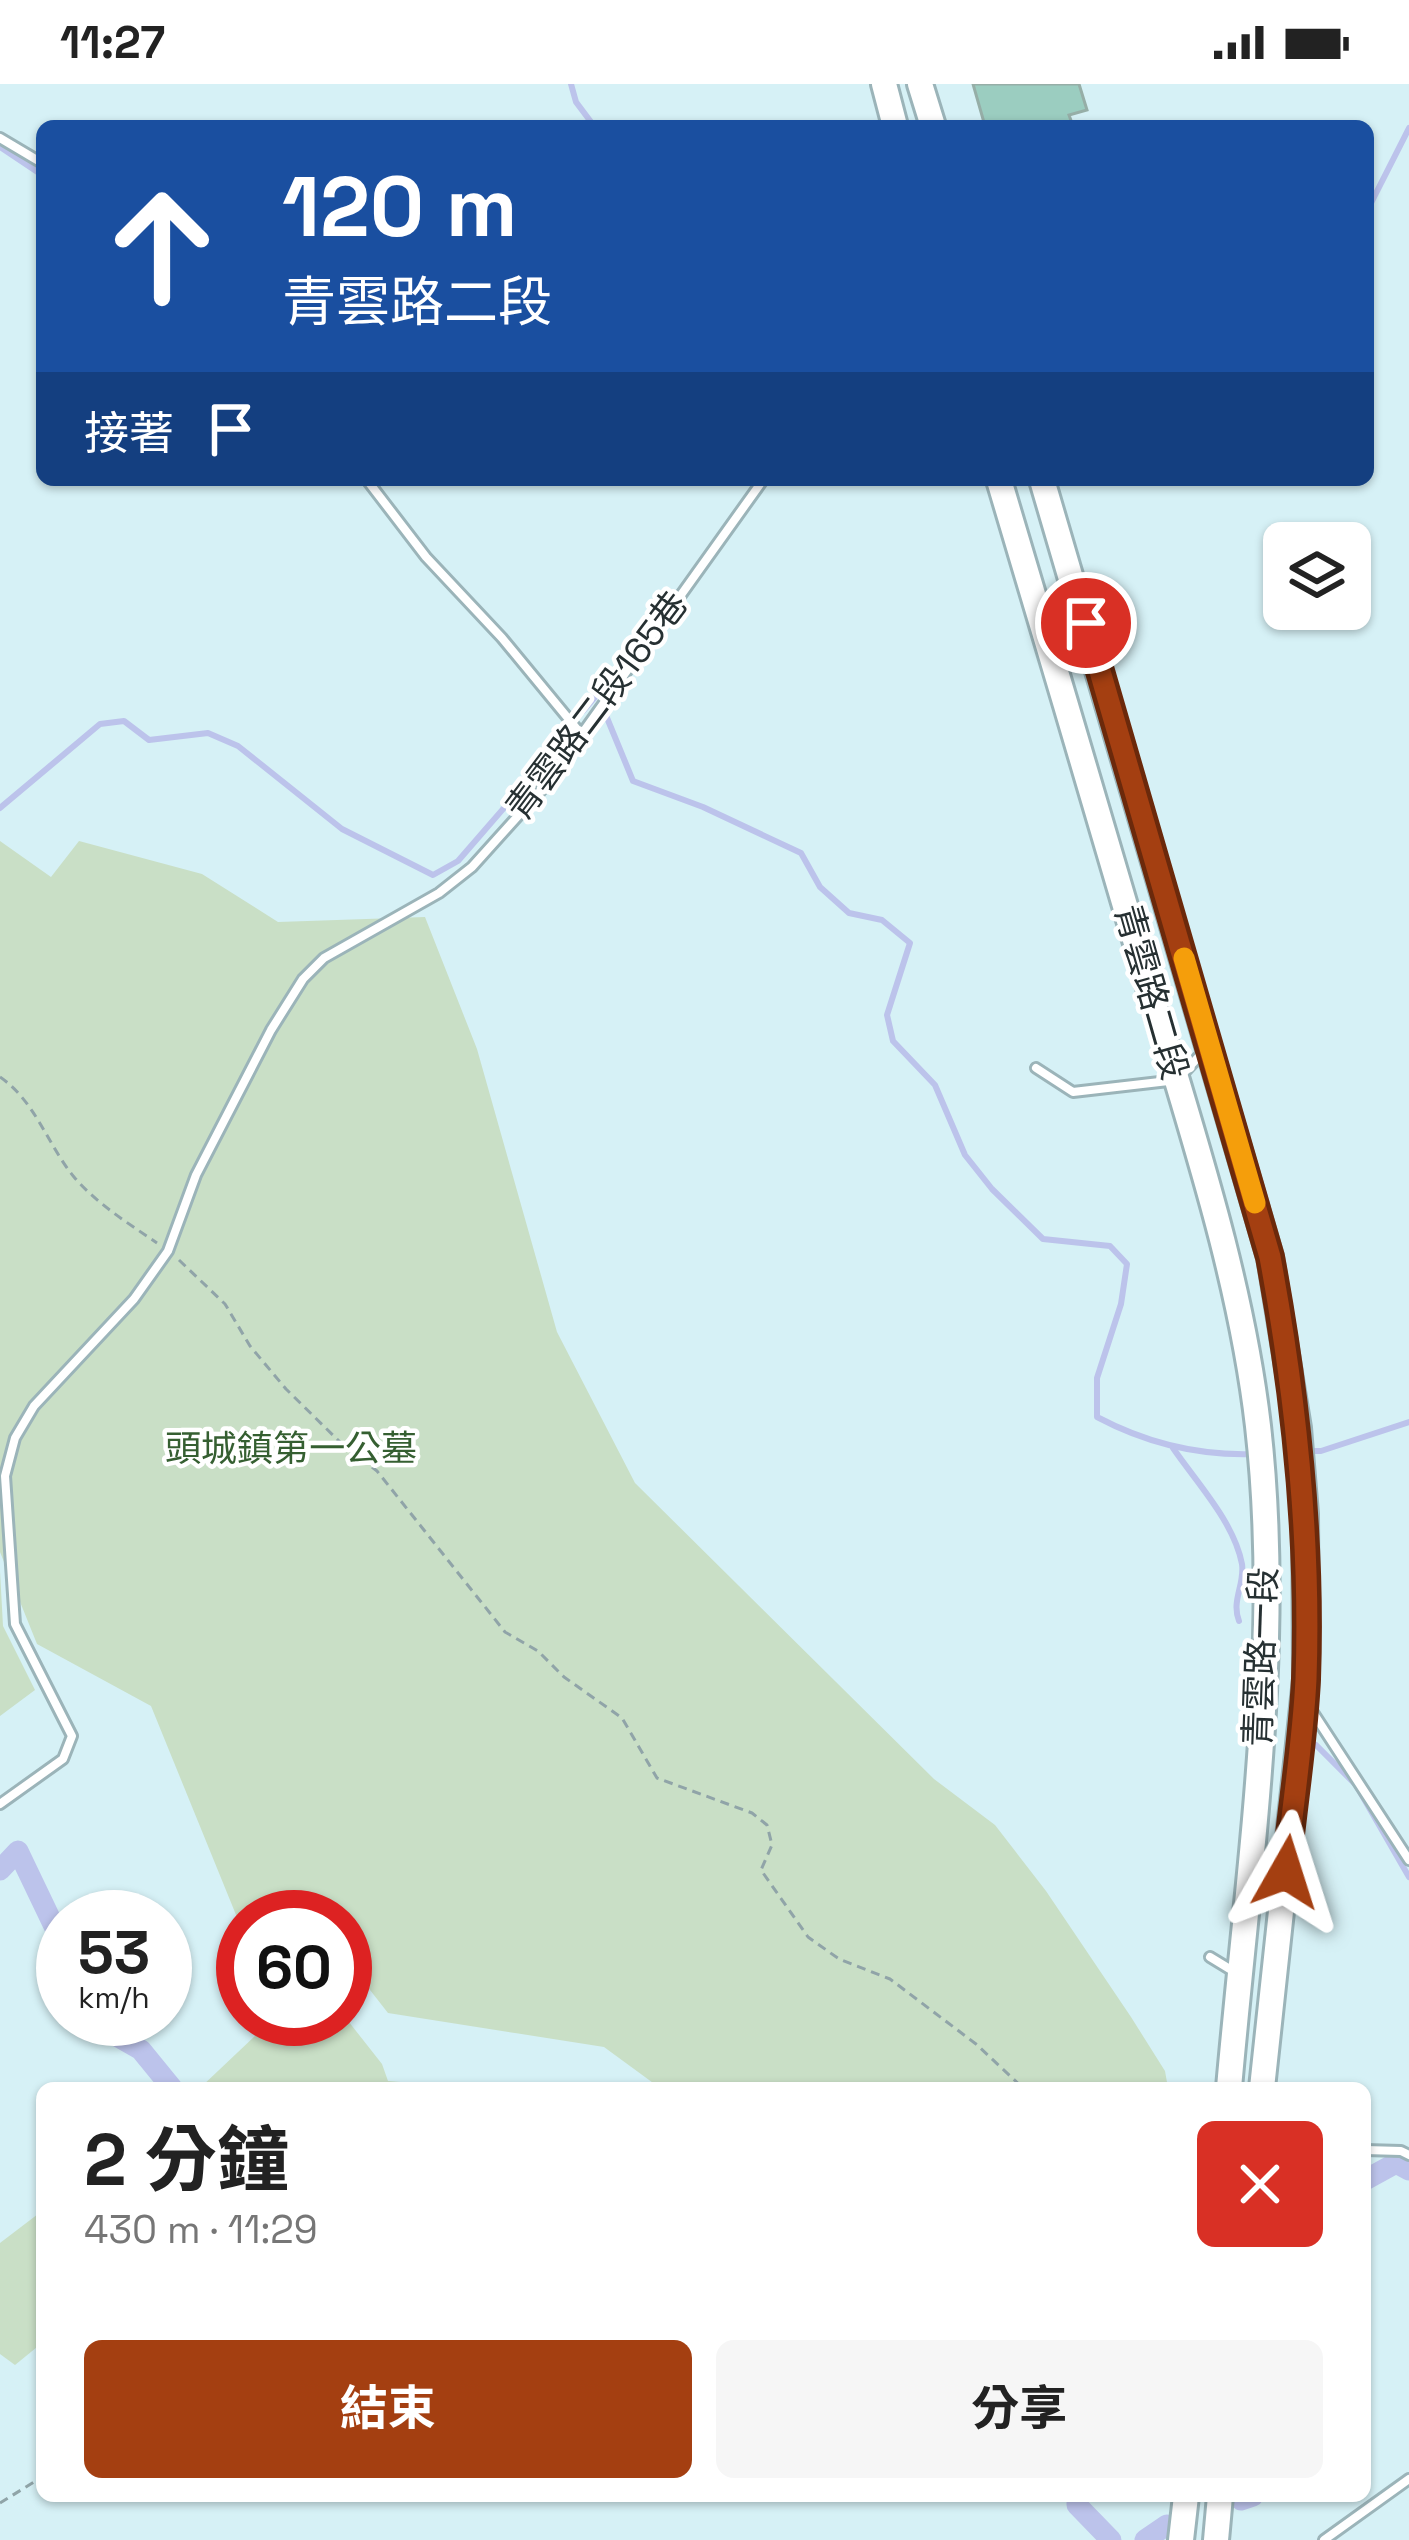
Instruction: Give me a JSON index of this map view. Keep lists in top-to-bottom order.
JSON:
{
  "streets": {
    "main road": ["青雲路二段", "青雲路一段"],
    "lane": ["青雲路二段165巷"]
  },
  "crossings": [
    ["青雲路二段", "青雲路一段"]
  ],
  "parks": ["頭城鎮第一公墓"],
  "page": {
    "status": "11:27",
    "turn": ["120 m", "青雲路二段"],
    "then": "接著",
    "speed": "53 km/h",
    "limit": "60",
    "heading": ["2 分鐘", "430 m · 11:29"],
    "buttons": ["結束", "分享"]
  }
}
